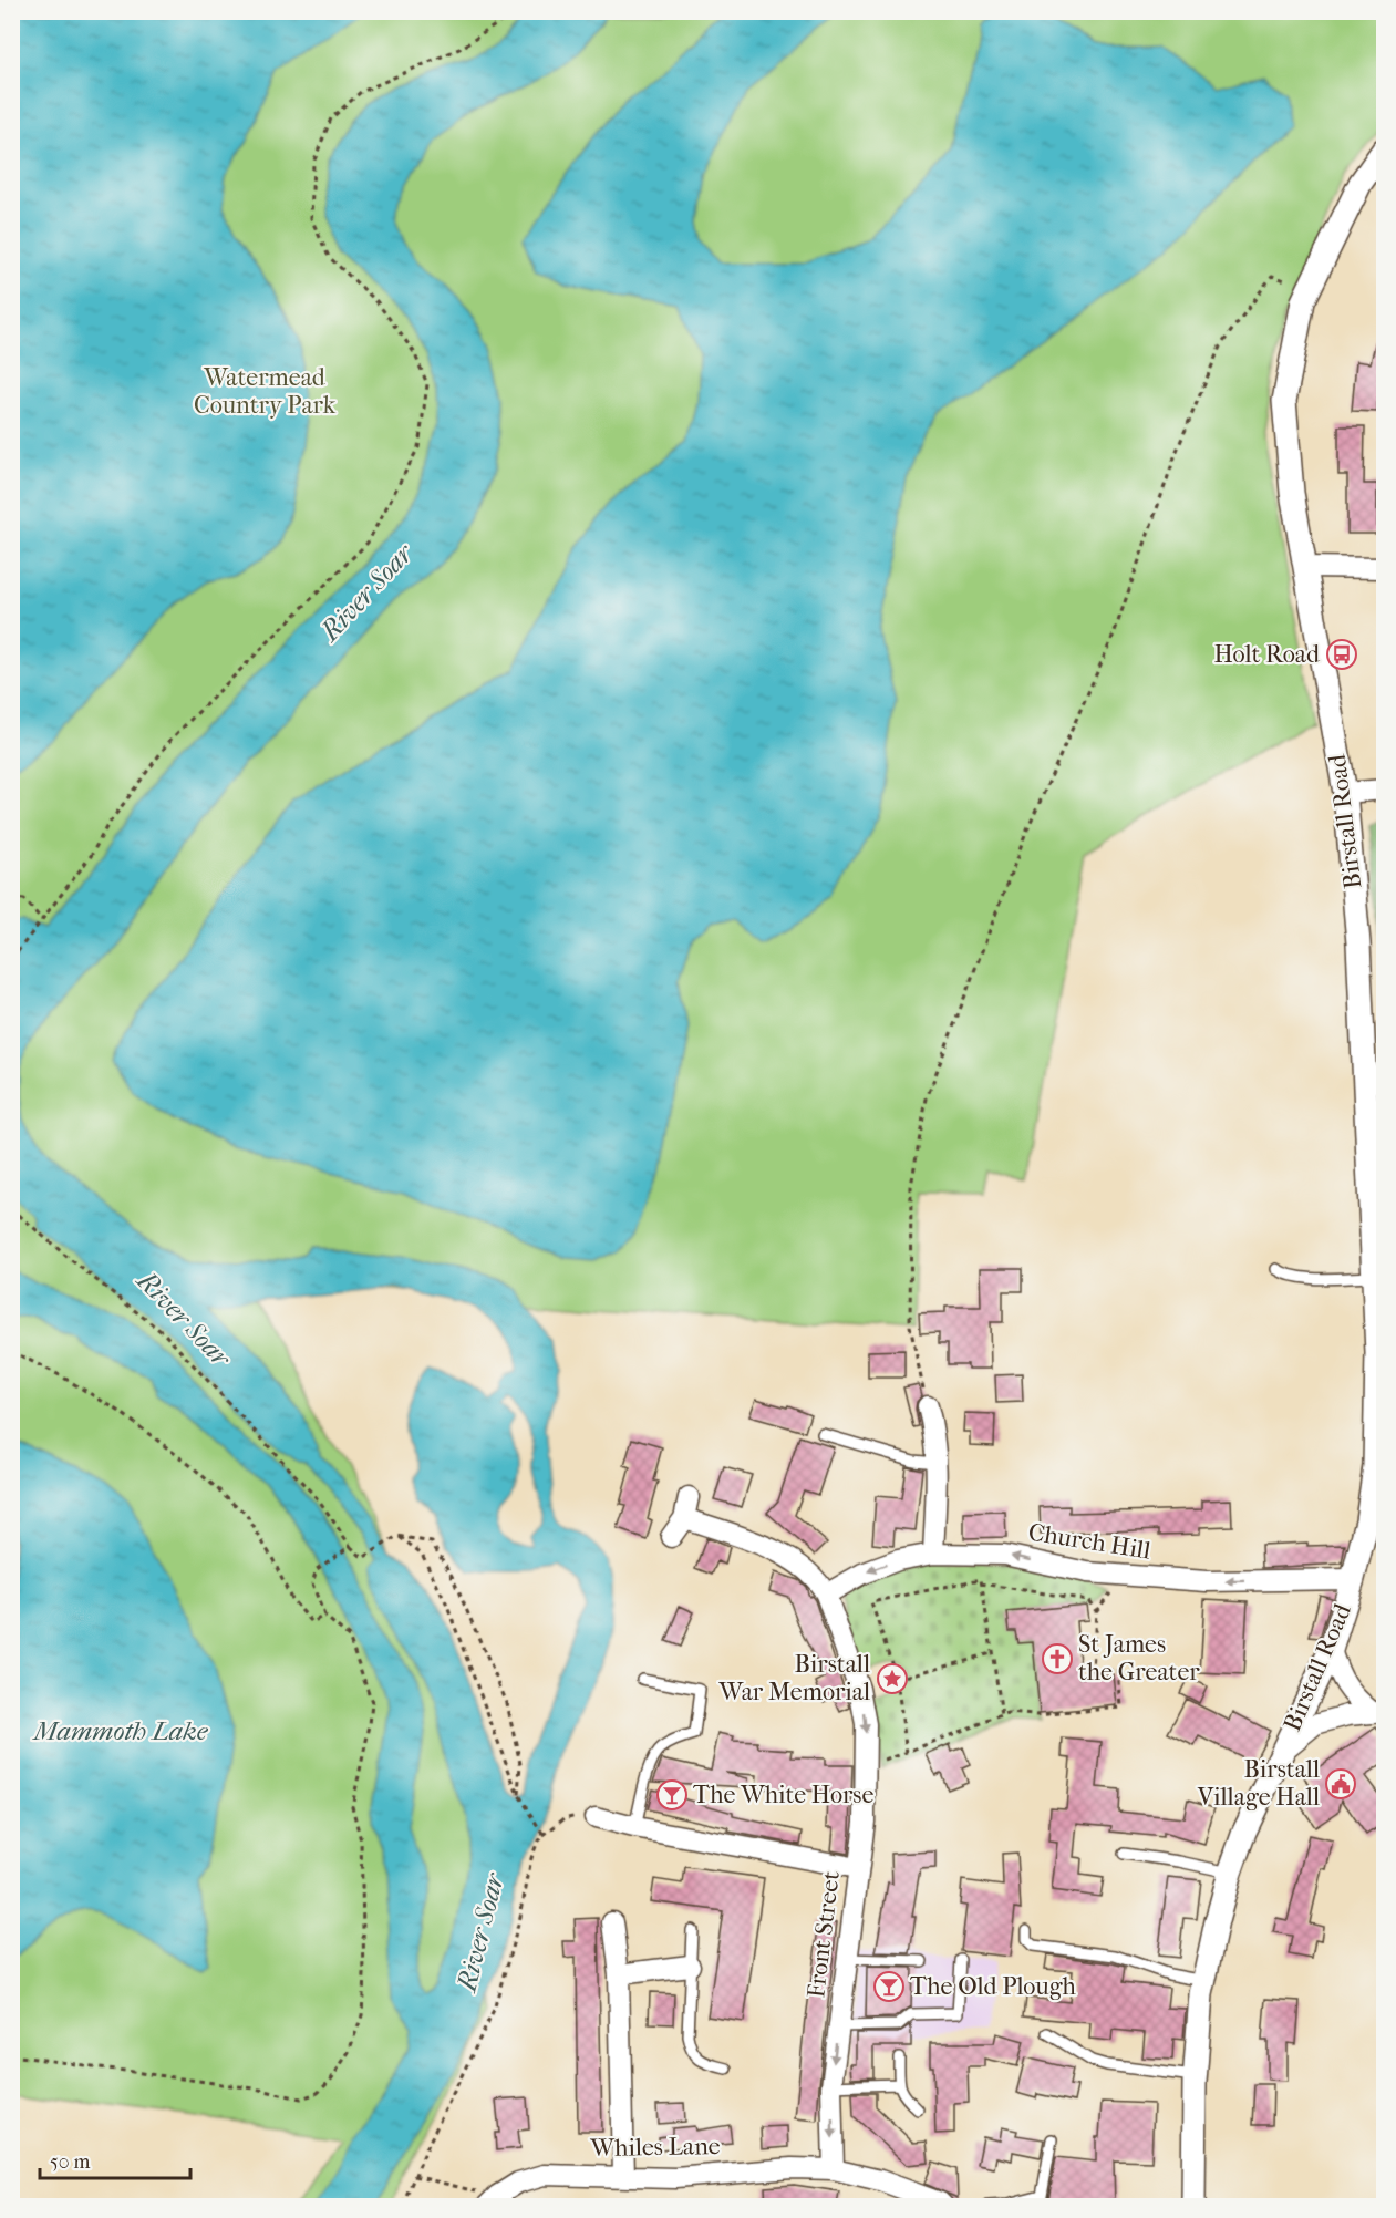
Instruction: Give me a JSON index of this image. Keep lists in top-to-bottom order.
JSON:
{
  "streets": {
    "street": [
      "Birstall Road",
      "Church Hill",
      "Front Street",
      "Whiles Lane"
    ]
  },
  "crossings": [
    ["Birstall Road", "Church Hill"],
    ["Church Hill", "Front Street"],
    ["Front Street", "Whiles Lane"]
  ],
  "one_way": ["Church Hill", "Front Street"],
  "water": ["River Soar", "Mammoth Lake"],
  "parks": ["Watermead Country Park"],
  "places": {
    "bus stop": ["Holt Road"],
    "church": ["St James the Greater"],
    "place": ["Birstall War Memorial"],
    "public building": ["Birstall Village Hall"],
    "bar": ["The White Horse", "The Old Plough"]
  },
  "scale_bar": "50 m"
}
